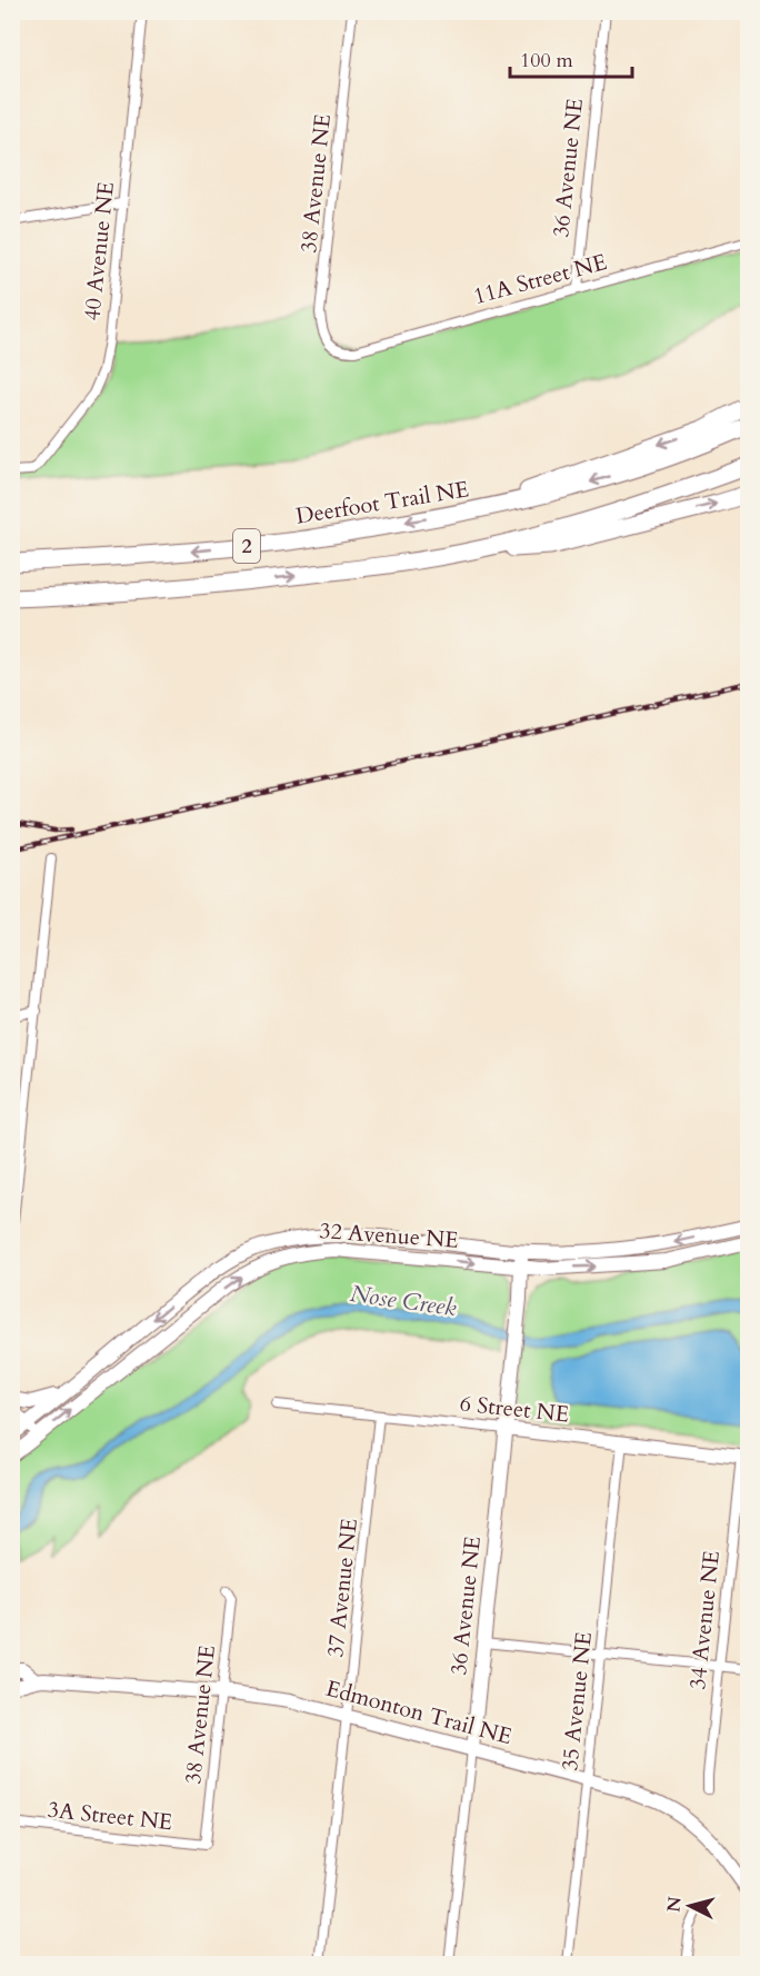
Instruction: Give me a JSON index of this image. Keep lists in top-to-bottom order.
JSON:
{
  "streets": {
    "highway": ["Deerfoot Trail NE", "2"],
    "main road": [
      "36 Avenue NE",
      "32 Avenue NE",
      "6 Street NE",
      "Edmonton Trail NE"
    ],
    "street": [
      "38 Avenue NE",
      "40 Avenue NE",
      "11A Street NE",
      "37 Avenue NE",
      "34 Avenue NE",
      "35 Avenue NE",
      "3A Street NE"
    ]
  },
  "crossings": [
    ["36 Avenue NE", "11A Street NE"],
    ["36 Avenue NE", "32 Avenue NE"],
    ["36 Avenue NE", "6 Street NE"],
    ["36 Avenue NE", "Edmonton Trail NE"],
    ["38 Avenue NE", "11A Street NE"],
    ["38 Avenue NE", "Edmonton Trail NE"],
    ["38 Avenue NE", "3A Street NE"],
    ["6 Street NE", "37 Avenue NE"],
    ["6 Street NE", "34 Avenue NE"],
    ["6 Street NE", "35 Avenue NE"],
    ["37 Avenue NE", "Edmonton Trail NE"],
    ["35 Avenue NE", "Edmonton Trail NE"]
  ],
  "water": ["Nose Creek"],
  "scale_bar": "100 m",
  "north": "left"
}
